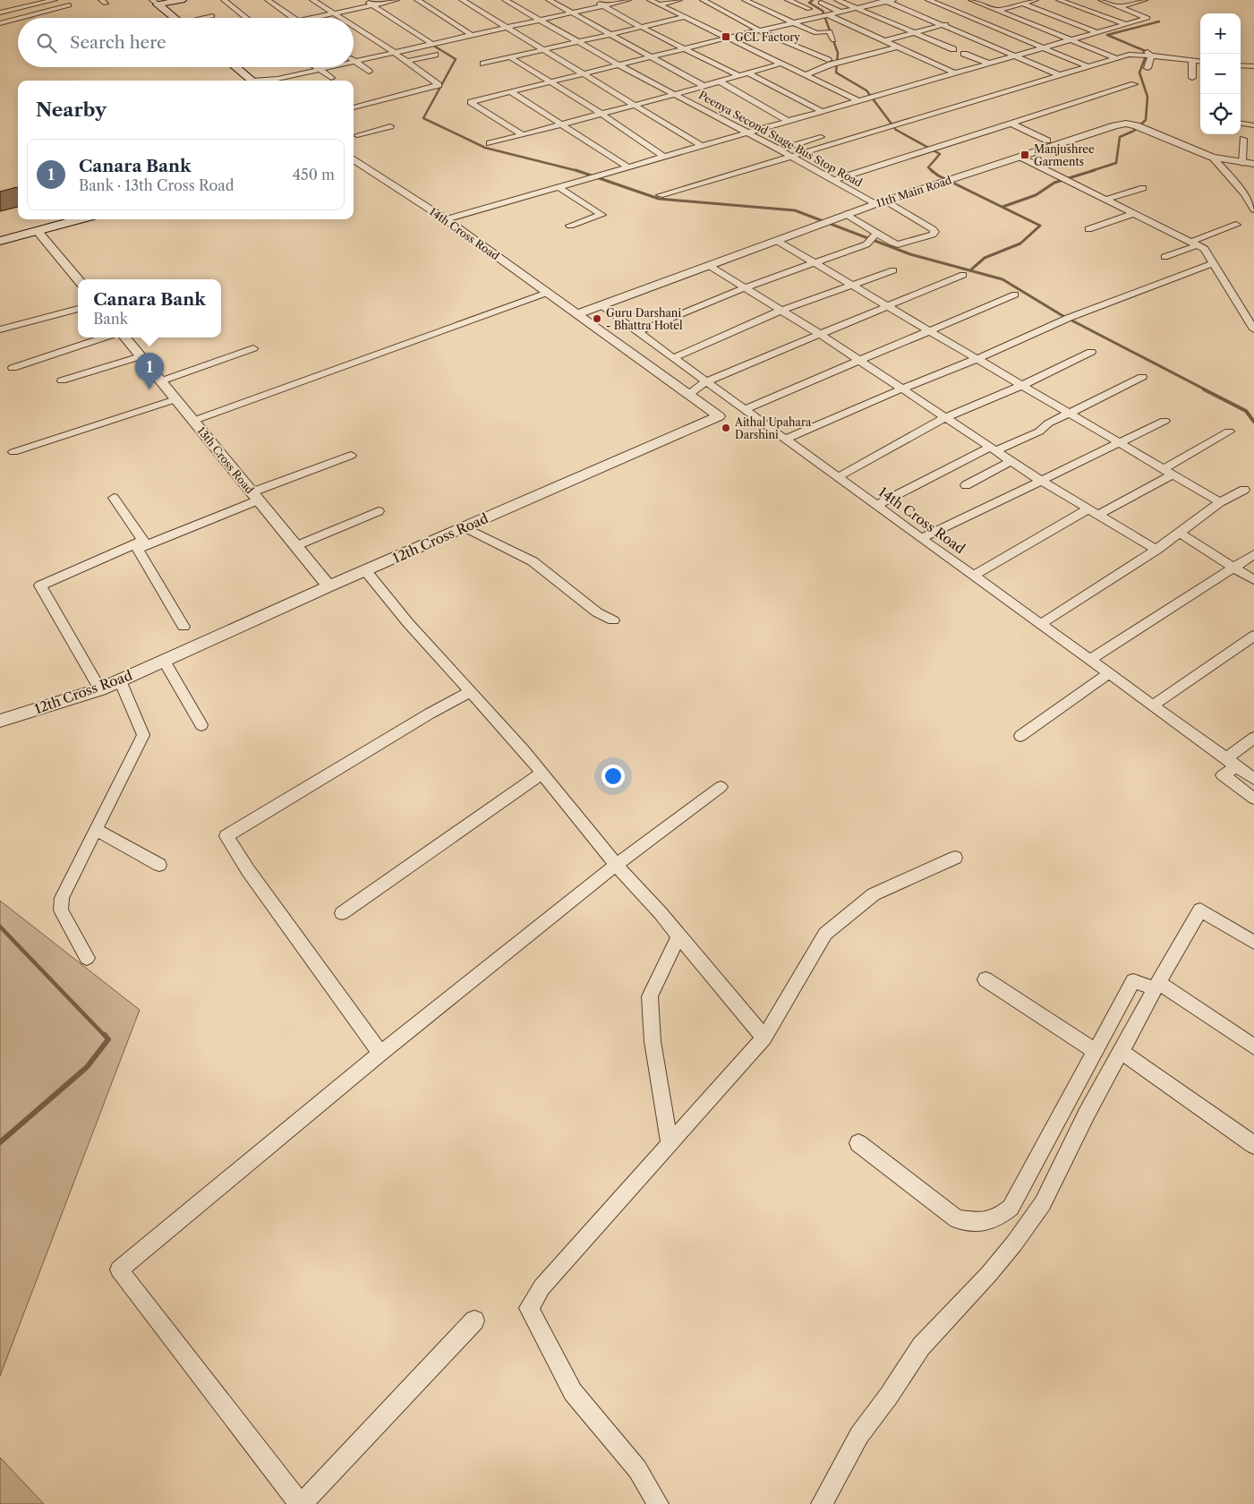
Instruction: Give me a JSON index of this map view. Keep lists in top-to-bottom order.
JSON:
{
  "streets": {
    "street": [
      "Peenya Second Stage Bus Stop Road",
      "11th Main Road",
      "14th Cross Road",
      "13th Cross Road",
      "12th Cross Road"
    ]
  },
  "crossings": [
    ["Peenya Second Stage Bus Stop Road", "11th Main Road"],
    ["11th Main Road", "14th Cross Road"],
    ["11th Main Road", "12th Cross Road"],
    ["14th Cross Road", "12th Cross Road"],
    ["13th Cross Road", "12th Cross Road"]
  ],
  "places": {
    "transit": ["GCL Factory", "Manjushree Garments"],
    "other": ["Guru Darshani - Bhattra Hotel", "Aithal Upahara Darshini"]
  },
  "page": {
    "map_buttons": ["+", "−"],
    "search": "Search here",
    "heading": "Nearby",
    "list": [
      {
        "mark": "1",
        "name": "Canara Bank",
        "note": "Bank · 13th Cross Road",
        "value": "450 m"
      }
    ],
    "popup": ["Canara Bank", "Bank"],
    "pins": "1"
  }
}
